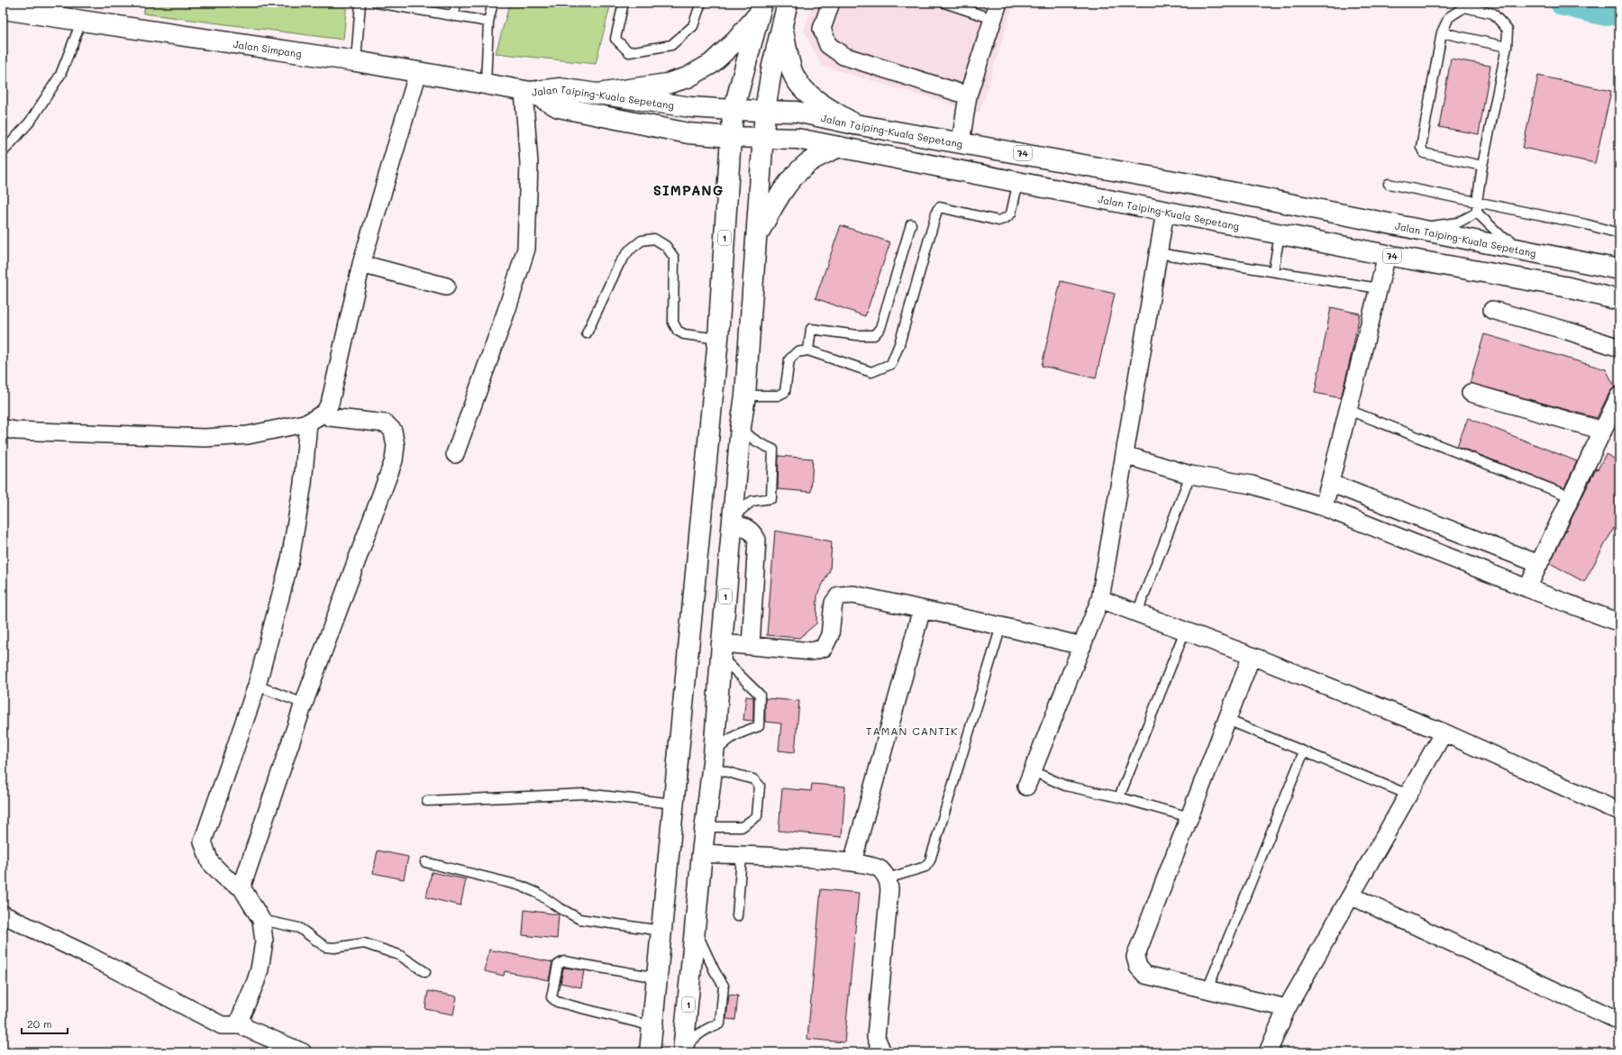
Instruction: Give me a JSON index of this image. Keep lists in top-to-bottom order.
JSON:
{
  "streets": {
    "main road": [
      "Jalan Simpang",
      "Jalan Taiping-Kuala Sepetang",
      "74",
      "1"
    ]
  },
  "crossings": [
    ["Jalan Simpang", "Jalan Taiping-Kuala Sepetang"],
    ["Jalan Taiping-Kuala Sepetang", "1"]
  ],
  "districts": ["SIMPANG", "TAMAN CANTIK"],
  "scale_bar": "20 m"
}
